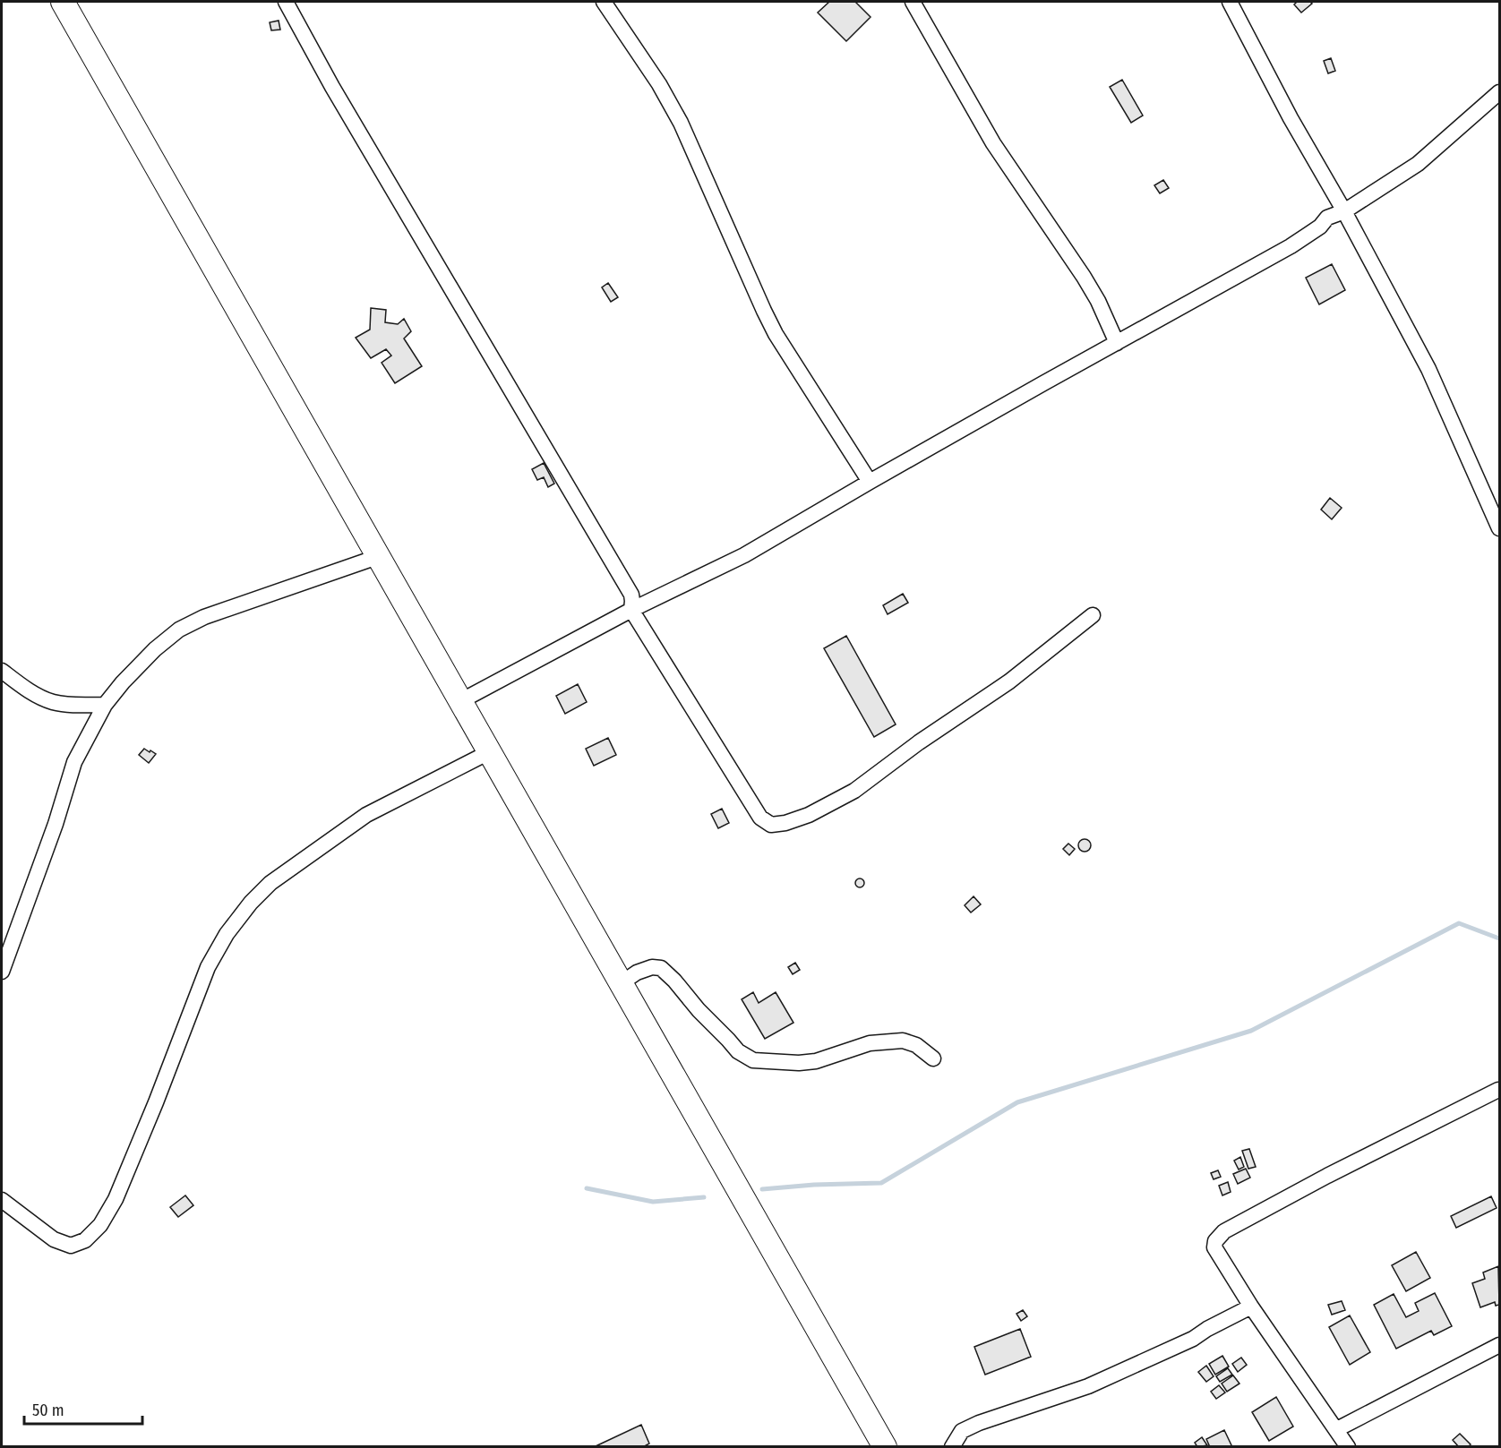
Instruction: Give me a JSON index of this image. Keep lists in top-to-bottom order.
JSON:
{
  "scale_bar": "50 m"
}
